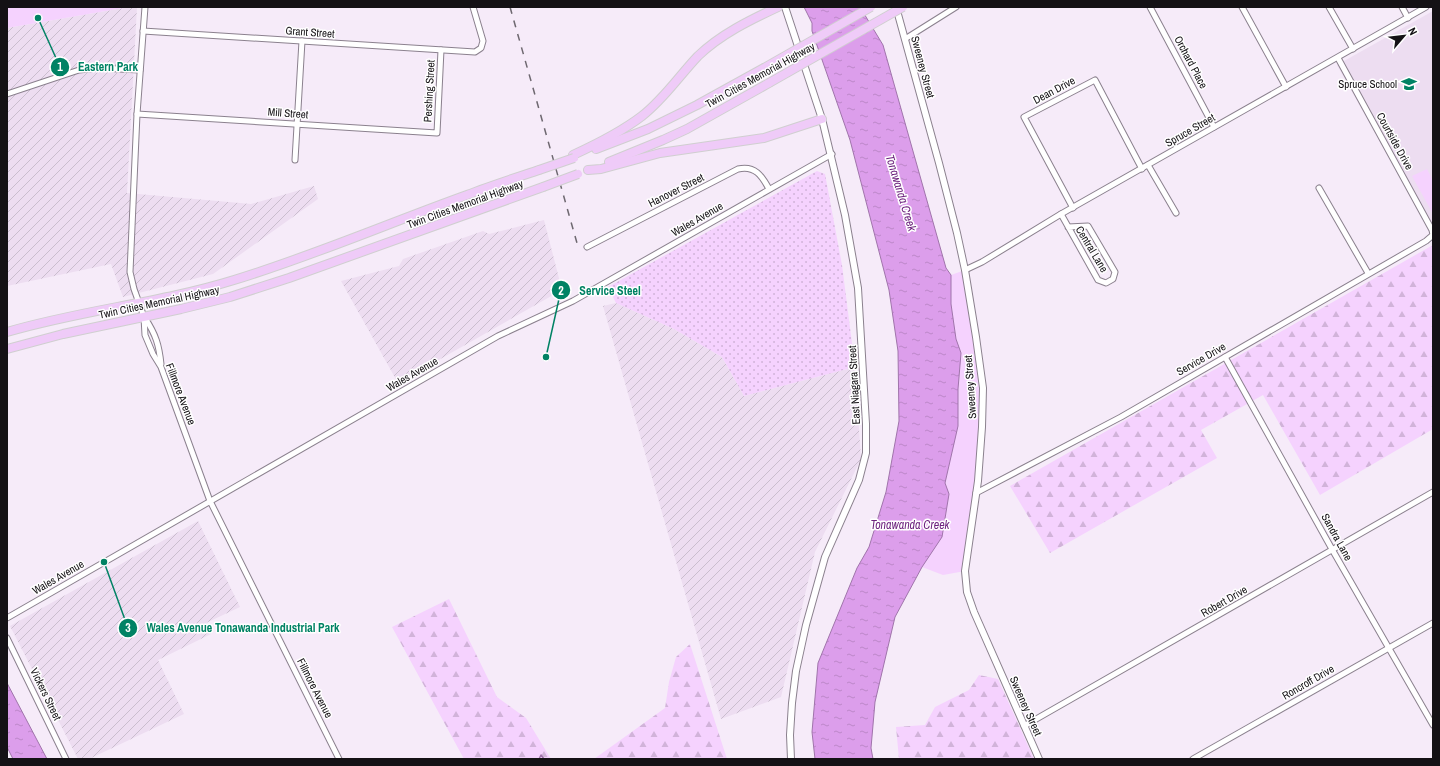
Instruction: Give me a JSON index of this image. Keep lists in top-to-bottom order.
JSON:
{
  "streets": {
    "main road": ["Twin Cities Memorial Highway"],
    "street": [
      "Grant Street",
      "Orchard Place",
      "Sweeney Street",
      "Dean Drive",
      "Pershing Street",
      "Mill Street",
      "Spruce Street",
      "Courtside Drive",
      "Hanover Street",
      "Wales Avenue",
      "Central Lane",
      "Service Drive",
      "East Niagara Street",
      "Fillmore Avenue",
      "Sandra Lane",
      "Robert Drive",
      "Roncroff Drive",
      "Vickers Street"
    ]
  },
  "crossings": [
    ["Grant Street", "Pershing Street"],
    ["Grant Street", "Fillmore Avenue"],
    ["Orchard Place", "Spruce Street"],
    ["Sweeney Street", "Spruce Street"],
    ["Sweeney Street", "Service Drive"],
    ["Sweeney Street", "Robert Drive"],
    ["Twin Cities Memorial Highway", "Fillmore Avenue"],
    ["Dean Drive", "Spruce Street"],
    ["Pershing Street", "Mill Street"],
    ["Mill Street", "Fillmore Avenue"],
    ["Spruce Street", "Courtside Drive"],
    ["Spruce Street", "Central Lane"],
    ["Courtside Drive", "Service Drive"],
    ["Hanover Street", "Wales Avenue"],
    ["Wales Avenue", "East Niagara Street"],
    ["Wales Avenue", "Fillmore Avenue"],
    ["Service Drive", "Sandra Lane"],
    ["Sandra Lane", "Robert Drive"],
    ["Sandra Lane", "Roncroff Drive"]
  ],
  "water": ["Tonawanda Creek"],
  "places": {
    "other": ["Eastern Park", "Service Steel", "Wales Avenue Tonawanda Industrial Park"],
    "school or university": ["Spruce School"]
  },
  "north": "top right"
}
